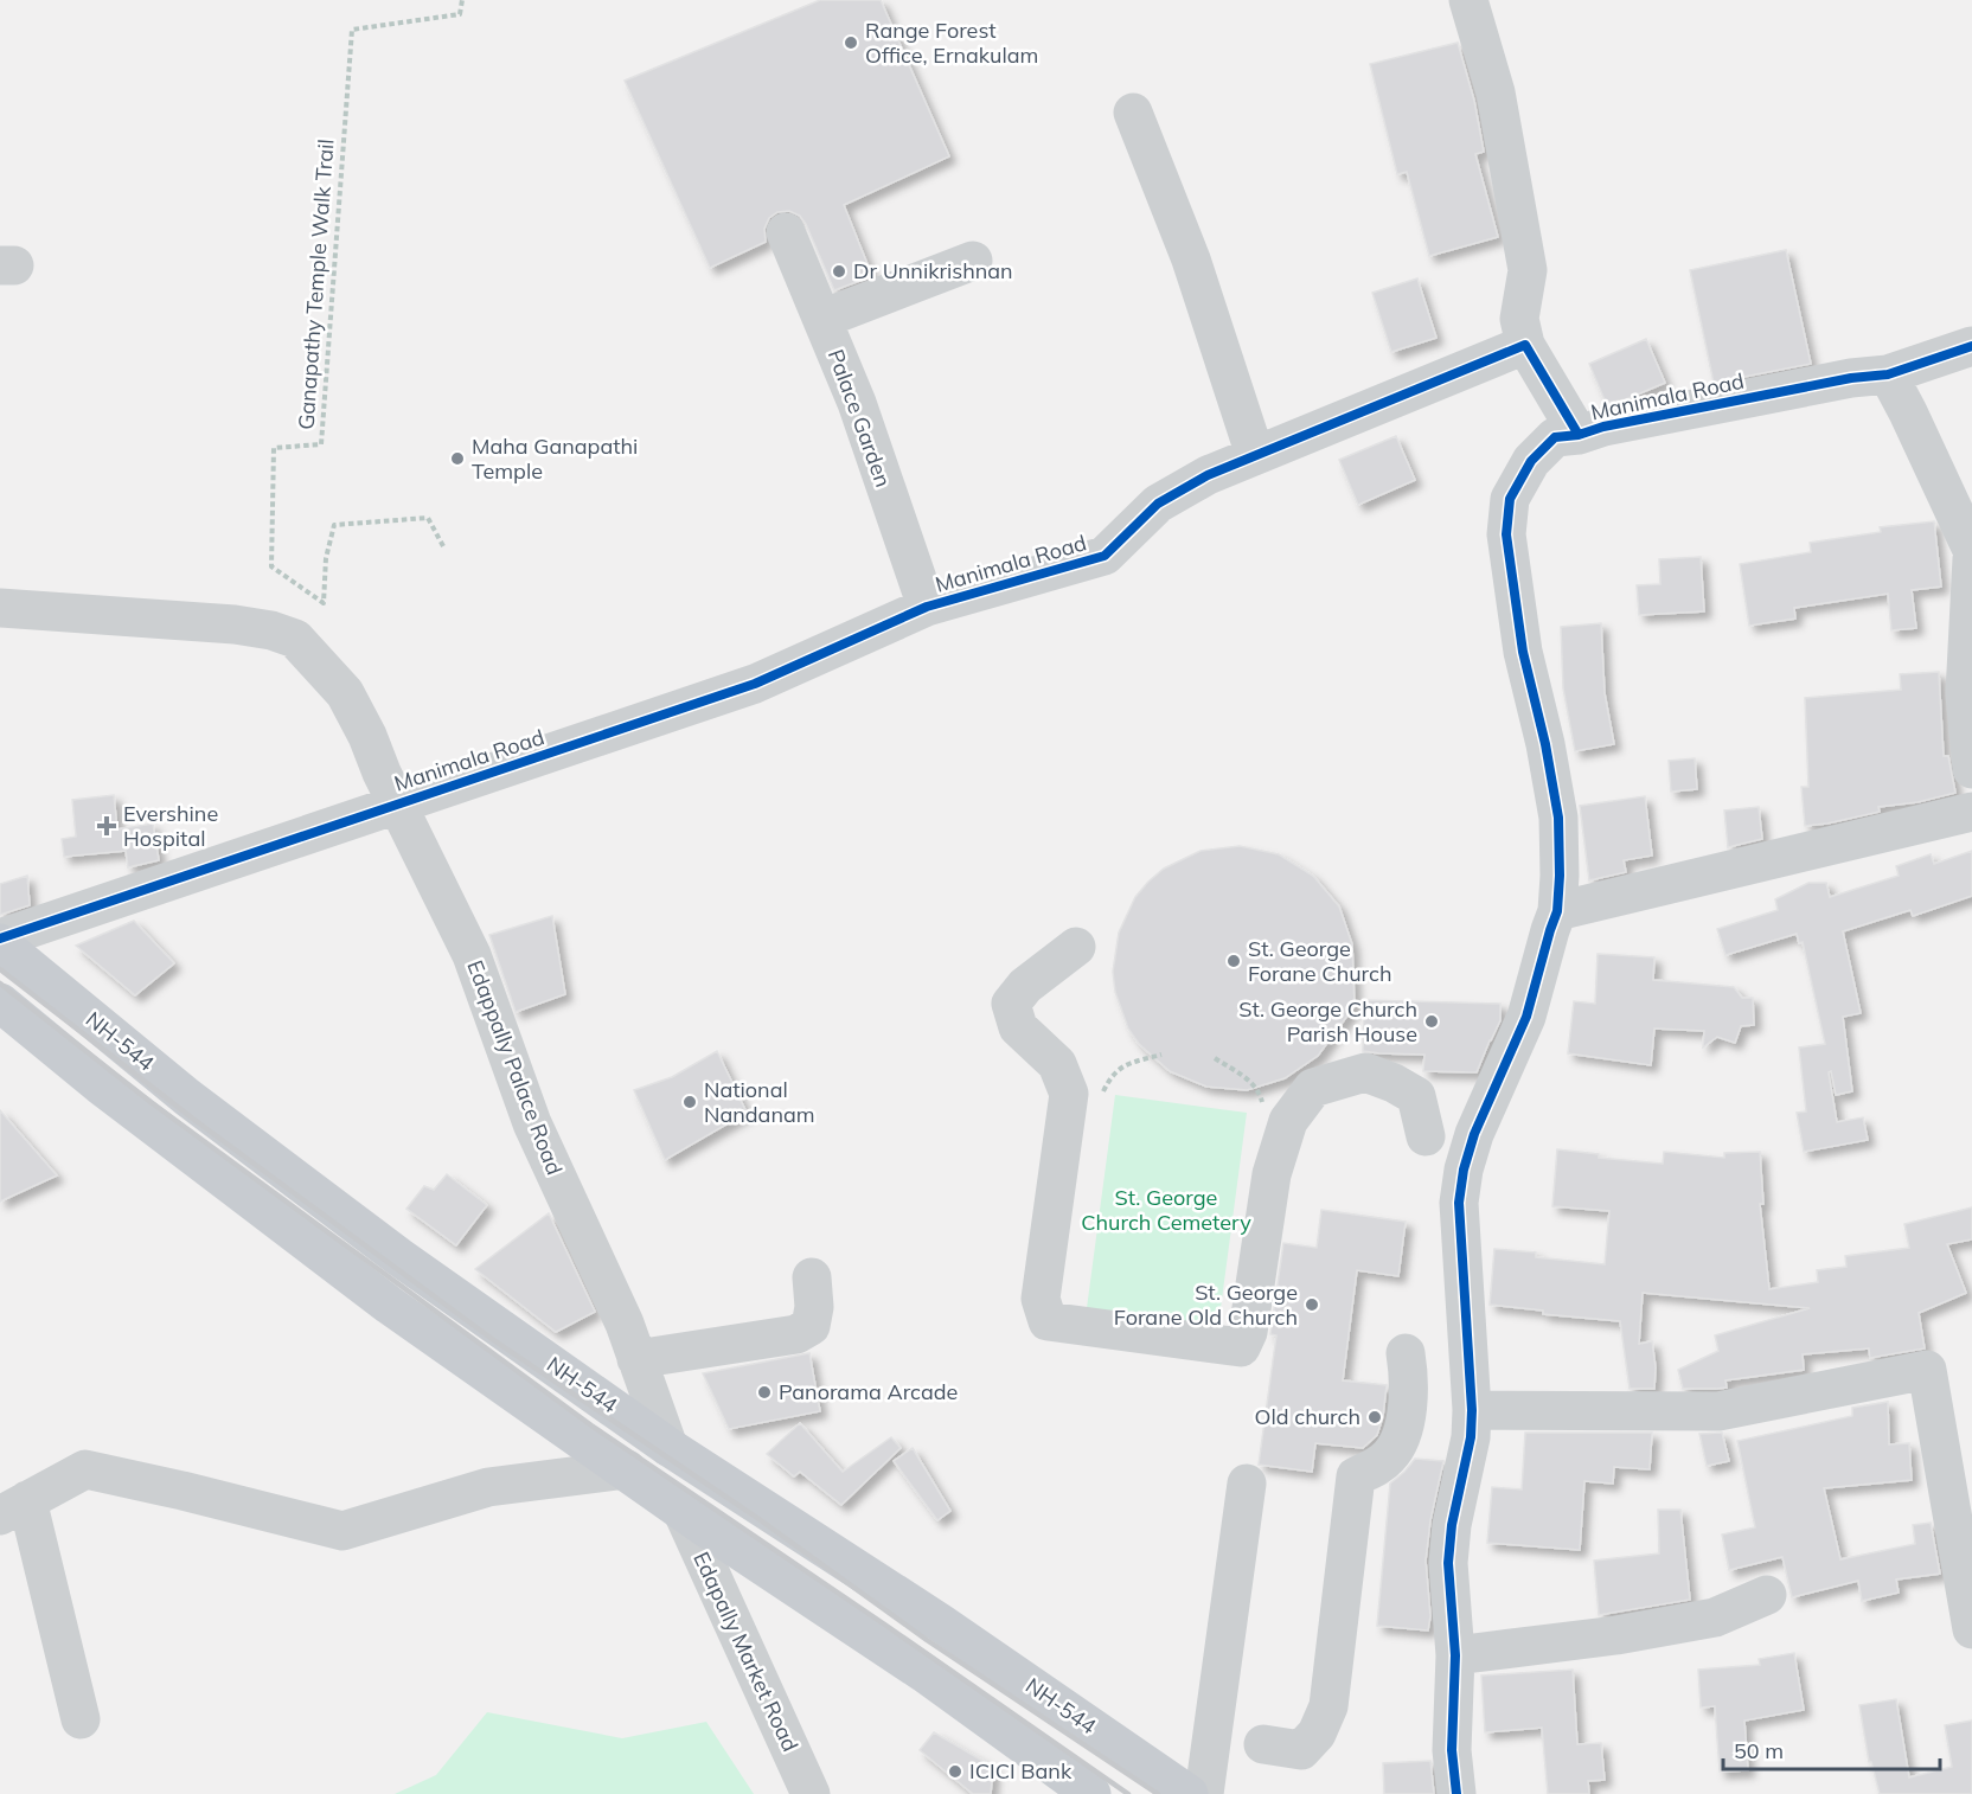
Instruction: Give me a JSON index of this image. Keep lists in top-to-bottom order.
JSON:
{
  "streets": {
    "main road": ["NH-544"],
    "street": [
      "Manimala Road",
      "Palace Garden",
      "Edappally Palace Road",
      "Edapally Market Road"
    ],
    "path": ["Ganapathy Temple Walk Trail"]
  },
  "crossings": [
    ["Manimala Road", "Palace Garden"],
    ["Manimala Road", "NH-544"],
    ["Manimala Road", "Edappally Palace Road"],
    ["NH-544", "Edappally Palace Road"],
    ["NH-544", "Edapally Market Road"]
  ],
  "parks": ["St. George Church Cemetery"],
  "places": {
    "other": [
      "Range Forest Office, Ernakulam",
      "Dr Unnikrishnan",
      "Maha Ganapathi Temple",
      "St. George Forane Church",
      "St. George Church Parish House",
      "National Nandanam",
      "St. George Forane Old Church",
      "Panorama Arcade",
      "Old church",
      "ICICI Bank"
    ],
    "health": ["Evershine Hospital"]
  },
  "scale_bar": "50 m"
}
